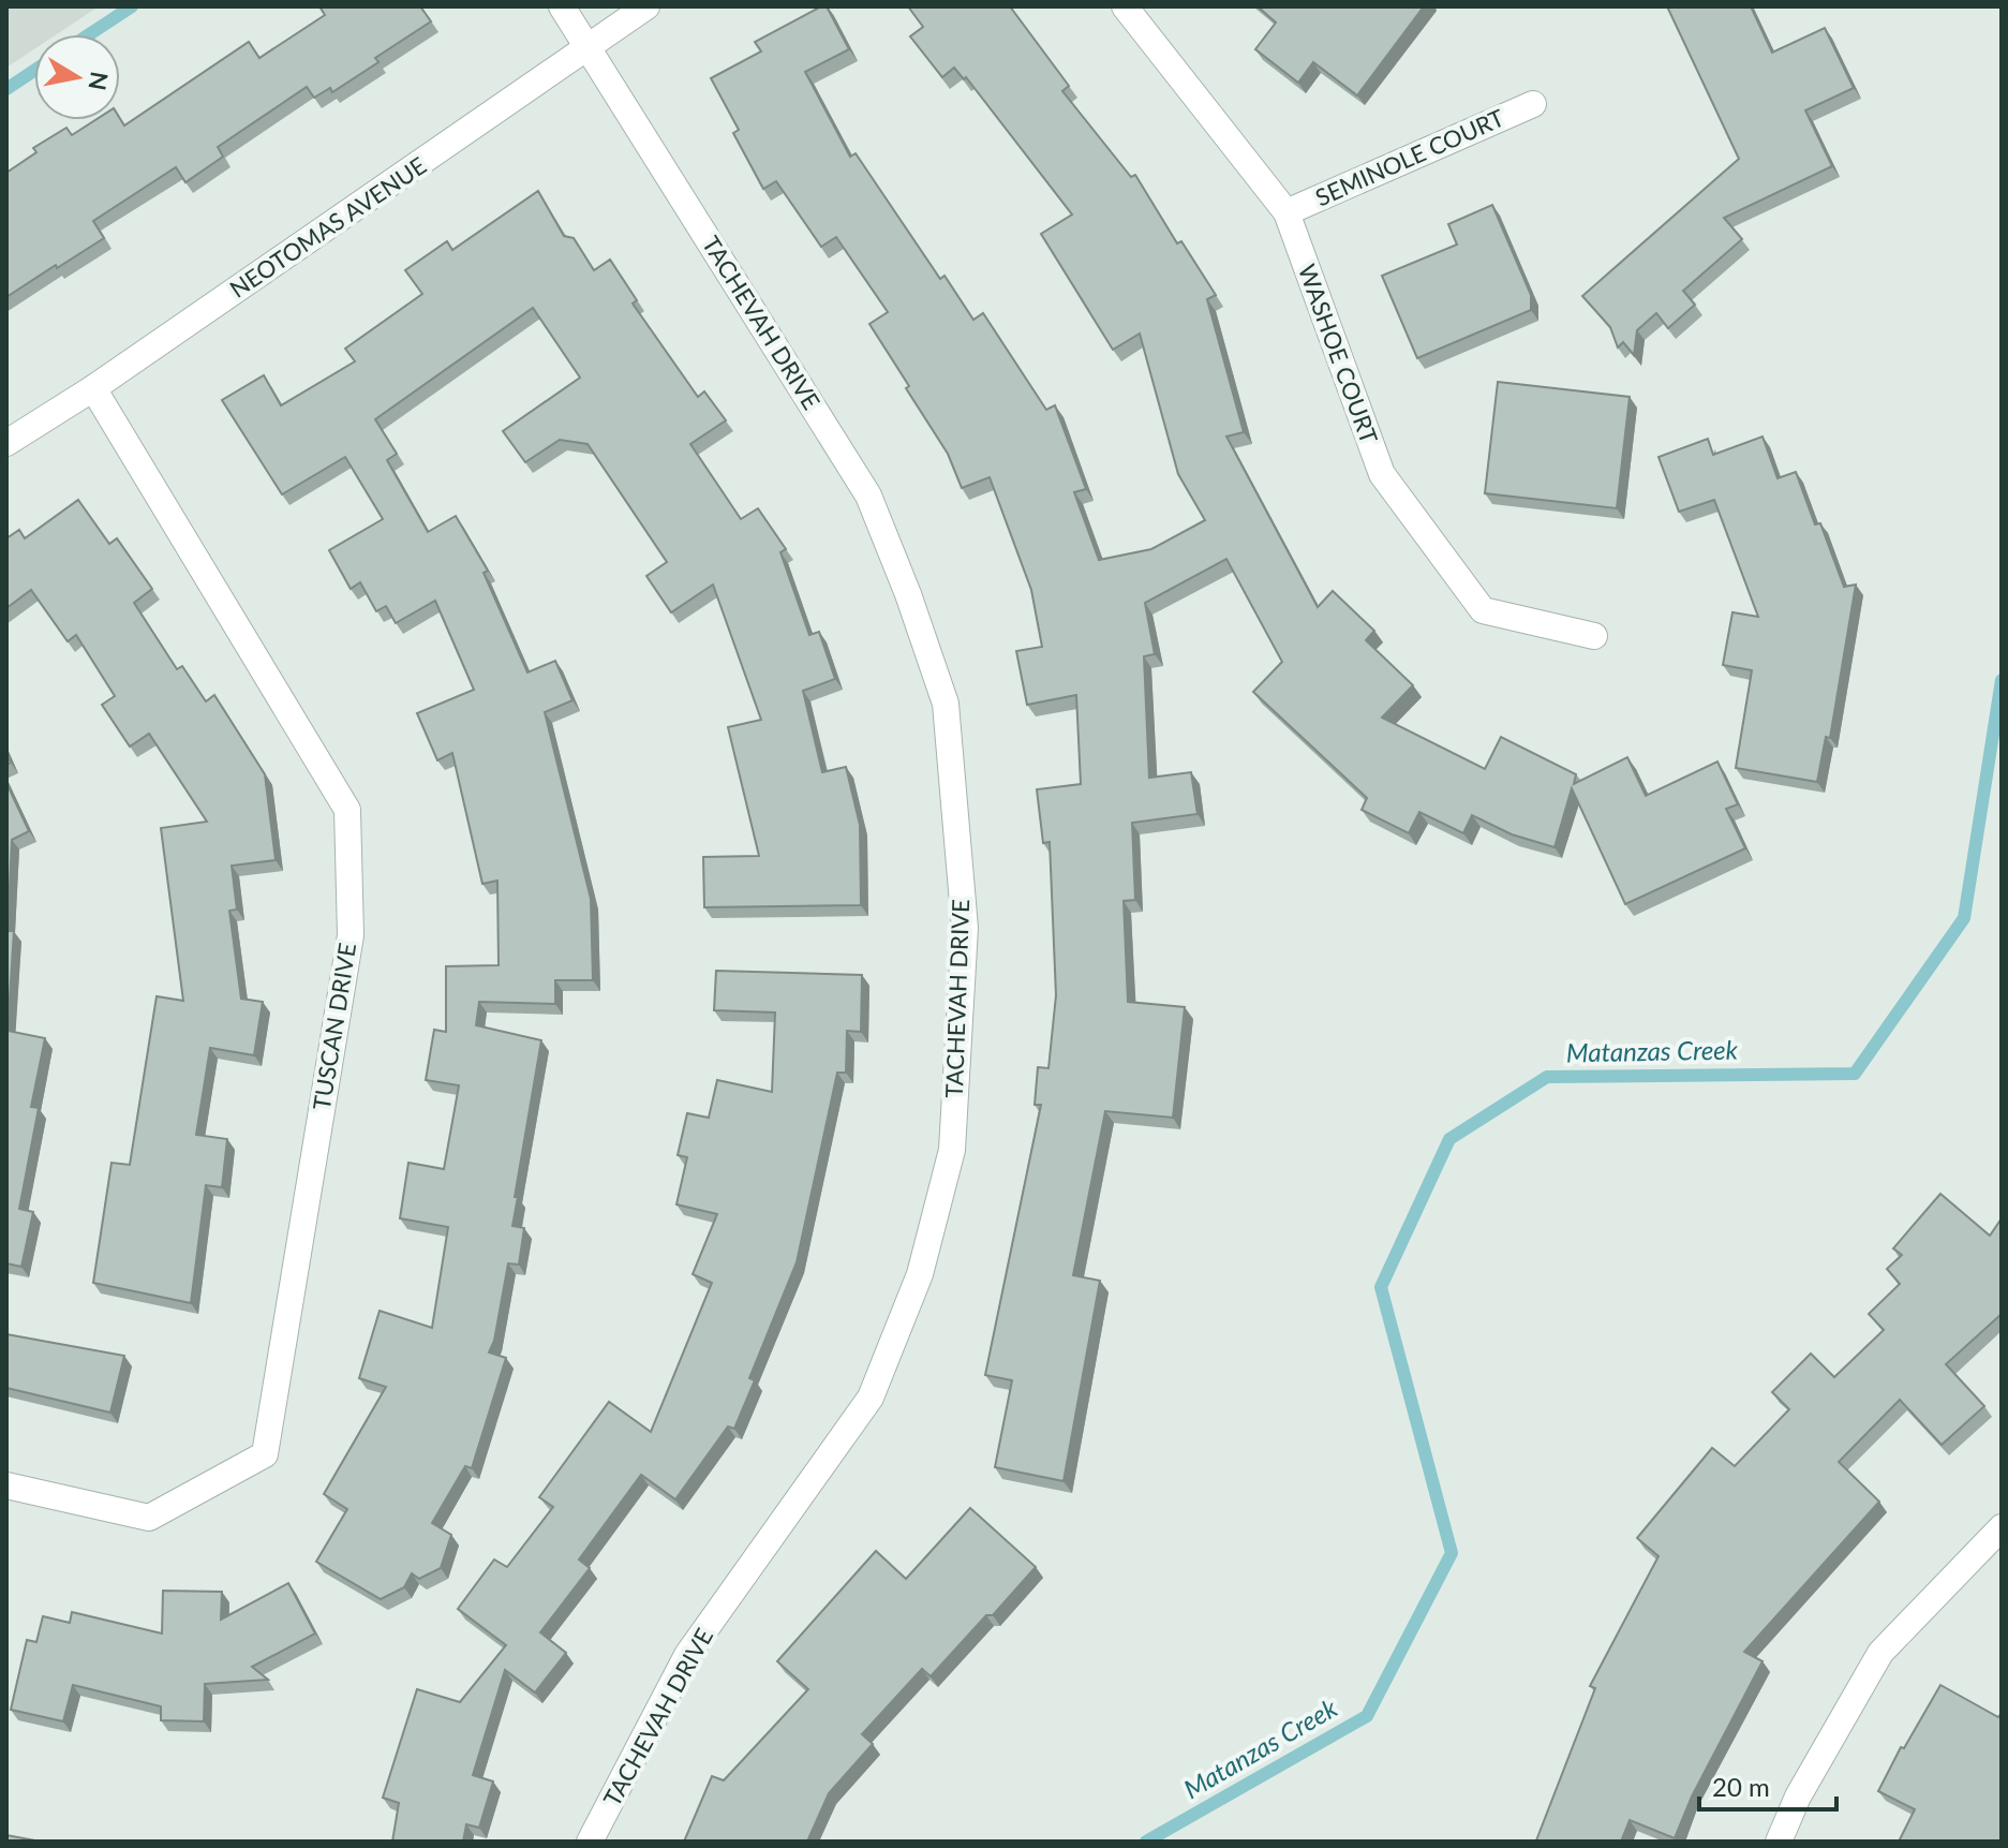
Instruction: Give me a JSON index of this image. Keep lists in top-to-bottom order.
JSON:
{
  "streets": {
    "street": [
      "SEMINOLE COURT",
      "NEOTOMAS AVENUE",
      "TACHEVAH DRIVE",
      "WASHOE COURT",
      "TUSCAN DRIVE"
    ]
  },
  "crossings": [
    ["SEMINOLE COURT", "WASHOE COURT"],
    ["NEOTOMAS AVENUE", "TACHEVAH DRIVE"],
    ["NEOTOMAS AVENUE", "TUSCAN DRIVE"]
  ],
  "water": ["Matanzas Creek"],
  "scale_bar": "20 m",
  "north": "right"
}
